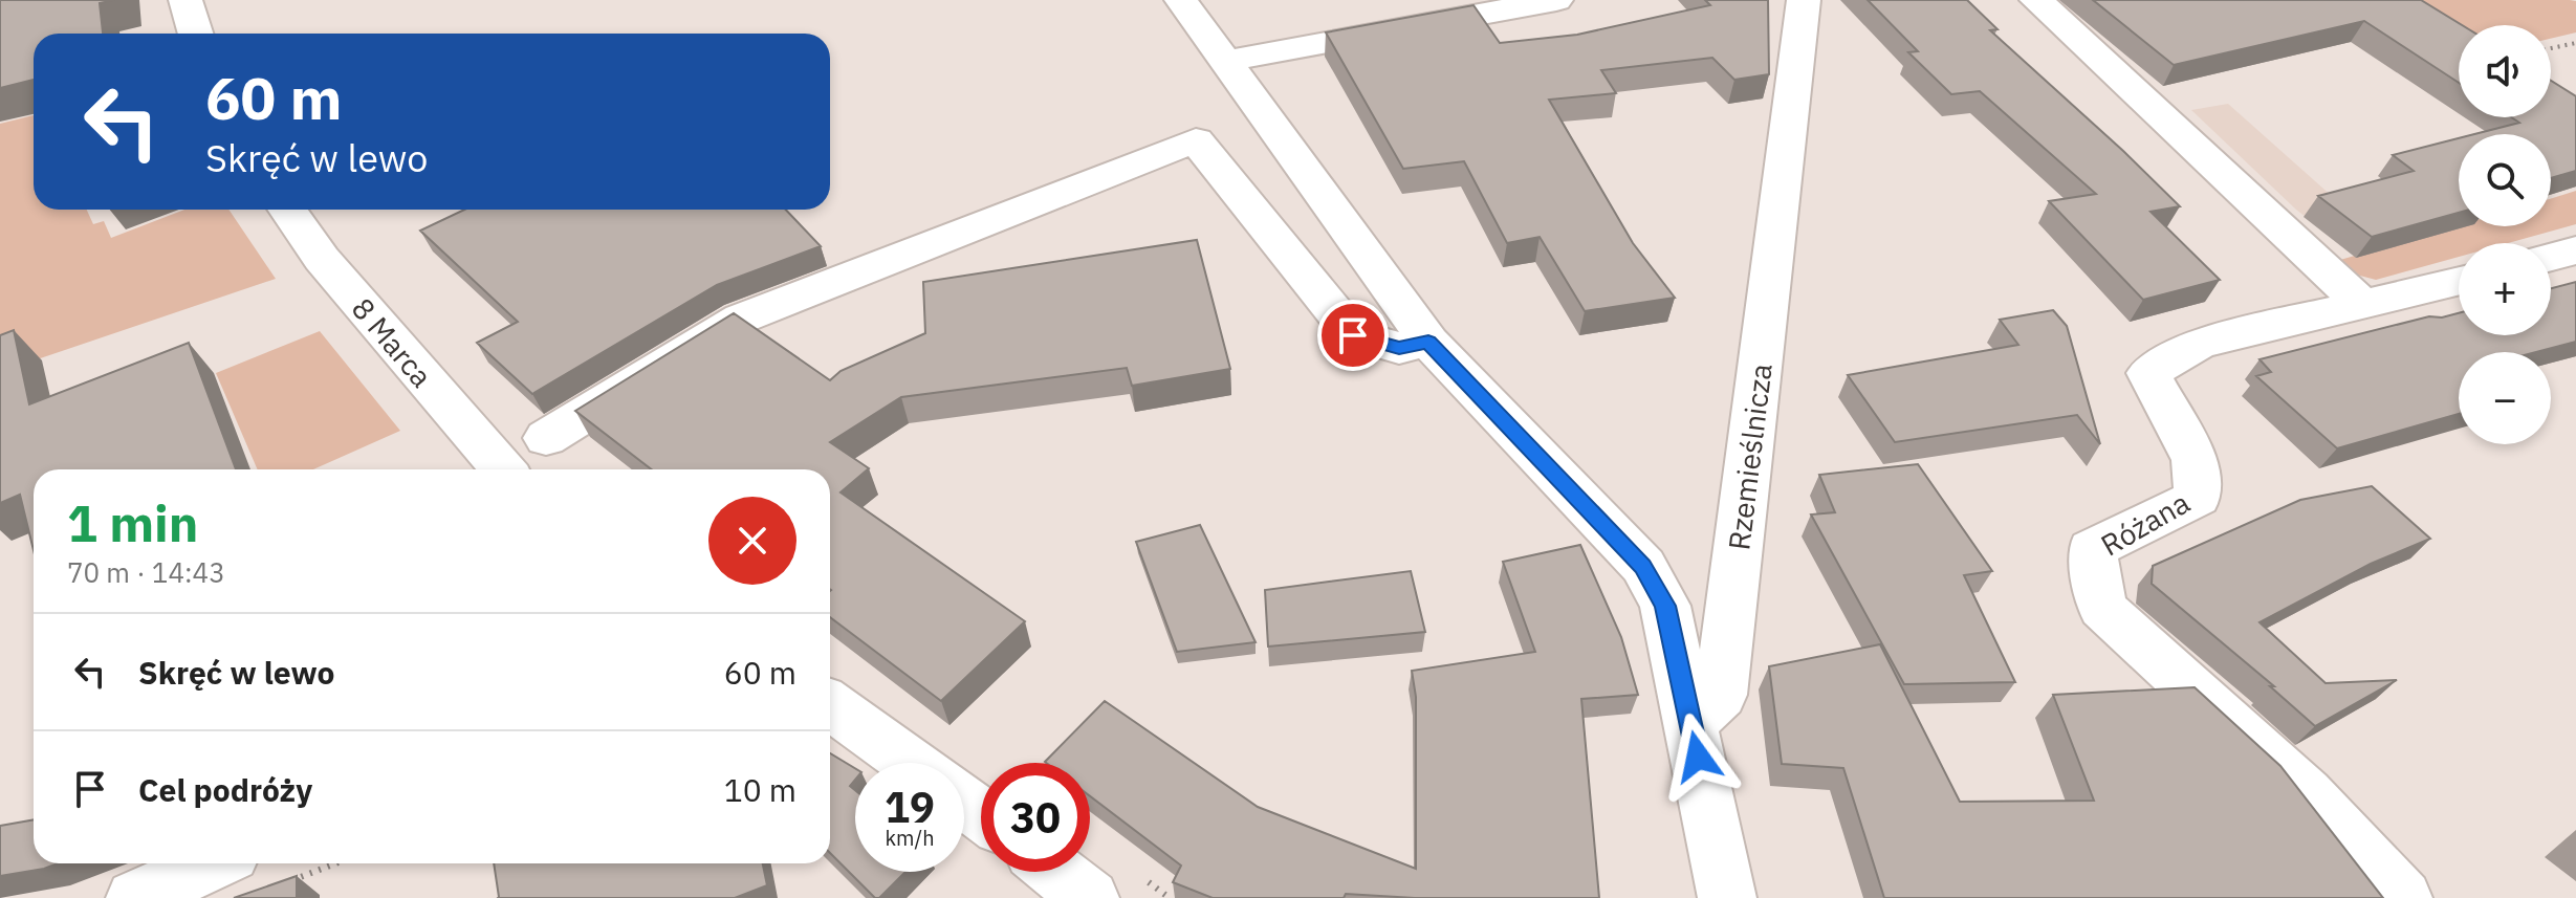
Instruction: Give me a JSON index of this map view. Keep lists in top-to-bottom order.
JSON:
{
  "streets": {
    "street": ["8 Marca", "Rzemieślnicza", "Różana"]
  },
  "page": {
    "map_buttons": ["+", "−"],
    "turn": ["60 m", "Skręć w lewo"],
    "heading": ["1 min", "70 m · 14:43"],
    "list": [
      {
        "name": "Skręć w lewo",
        "value": "60 m"
      },
      {
        "name": "Cel podróży",
        "value": "10 m"
      }
    ],
    "speed": "19 km/h",
    "limit": "30"
  }
}
